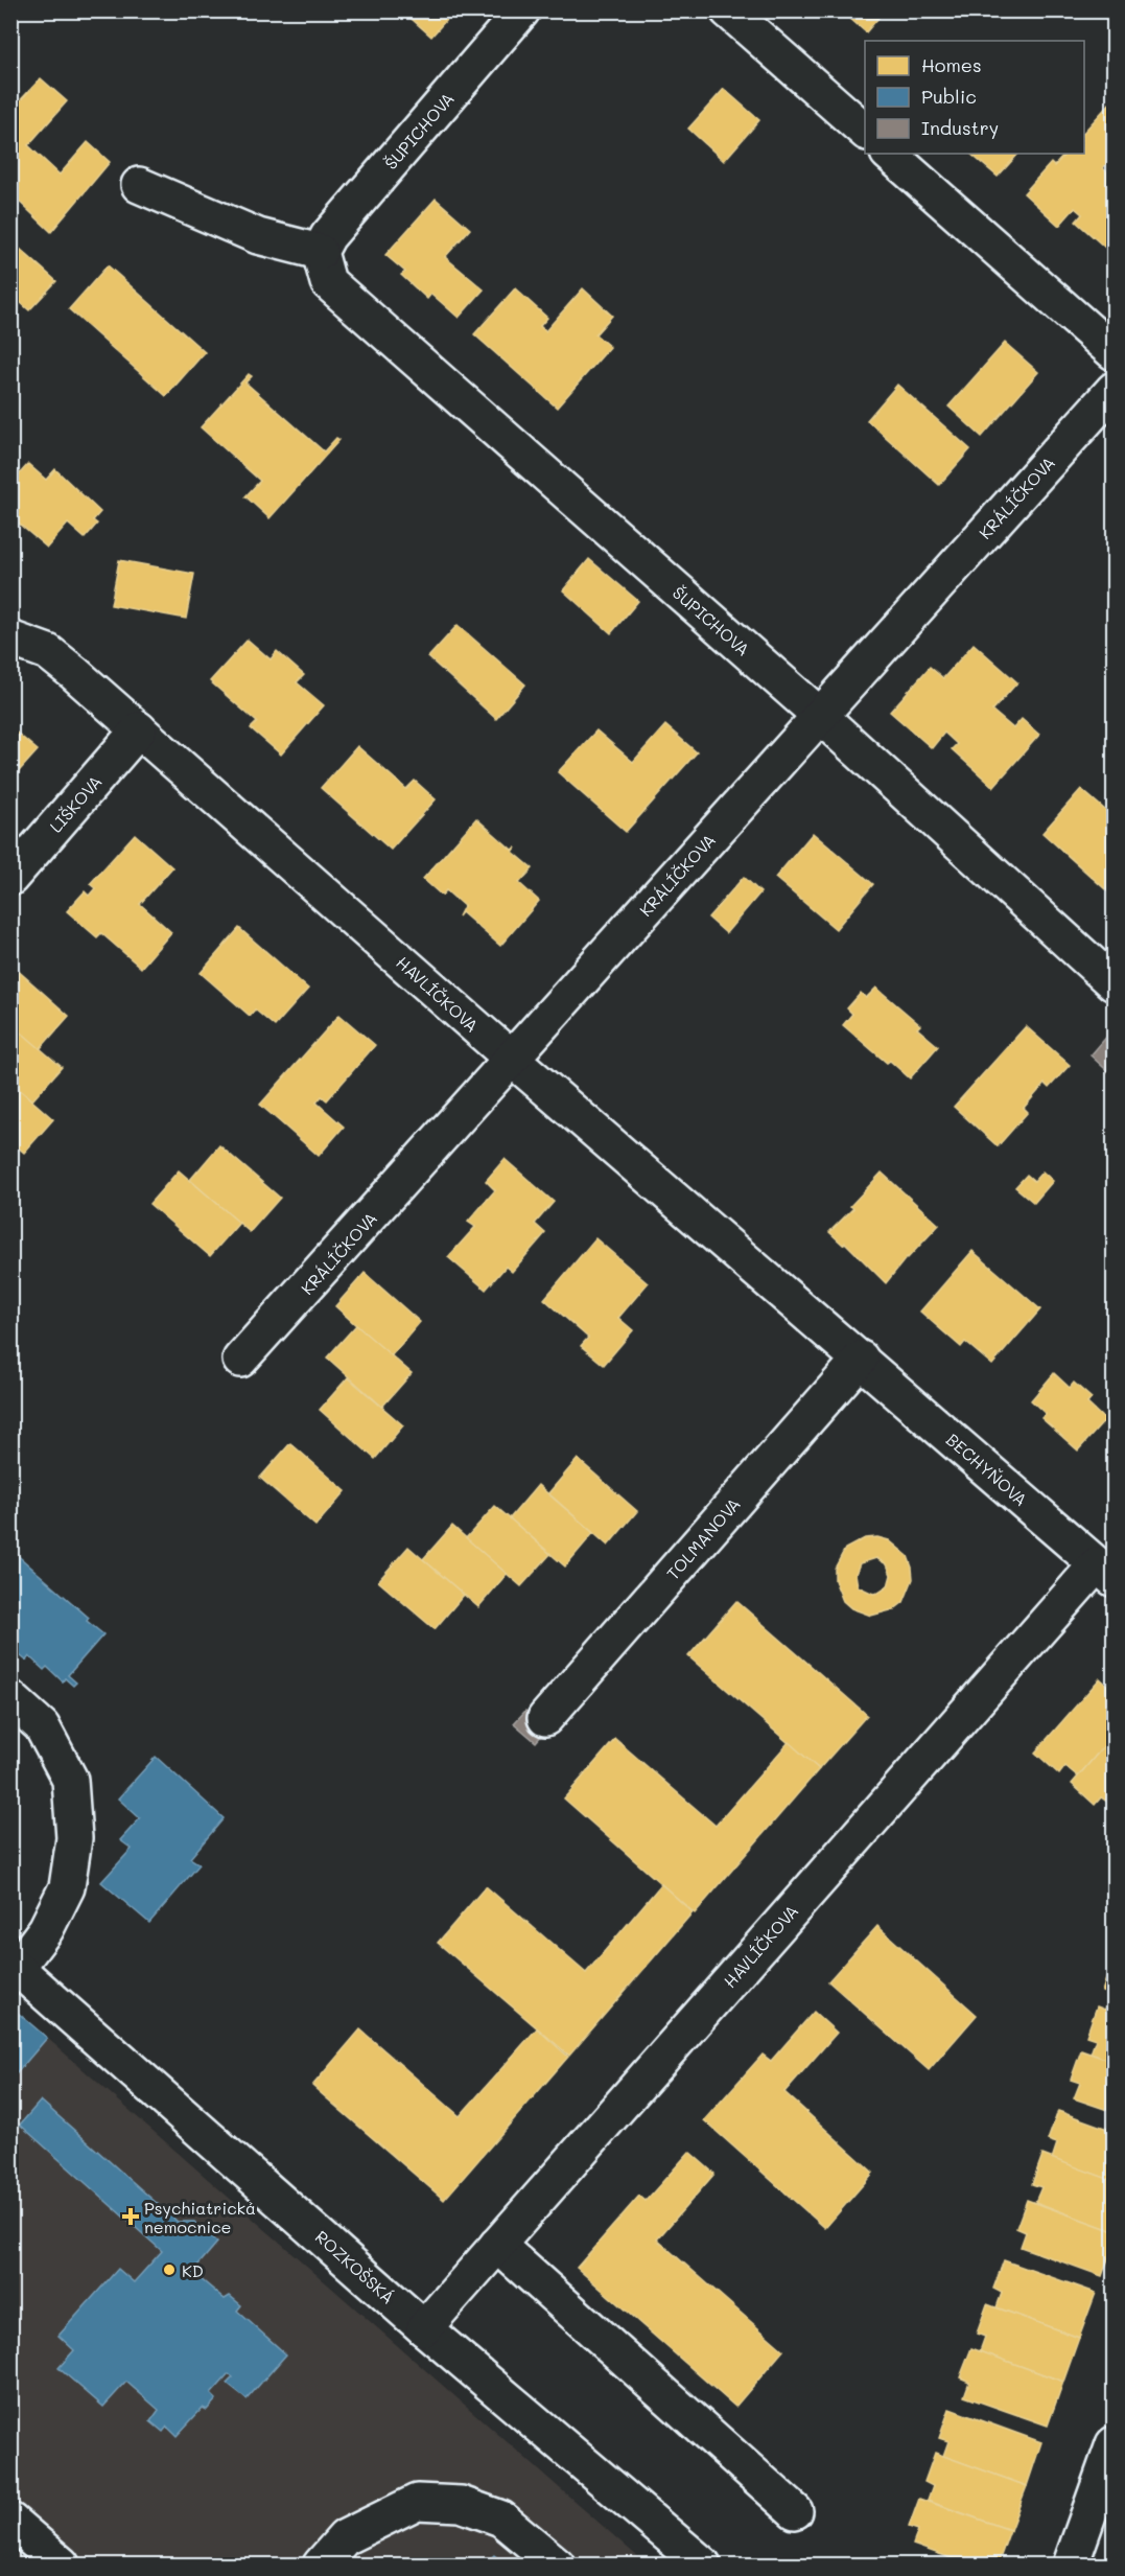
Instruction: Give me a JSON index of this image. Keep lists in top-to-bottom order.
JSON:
{
  "streets": {
    "street": [
      "ŠUPICHOVA",
      "KRÁLÍČKOVA",
      "LIŠKOVA",
      "HAVLÍČKOVA",
      "BECHYŇOVA",
      "TOLMANOVA",
      "ROZKOŠSKÁ"
    ]
  },
  "crossings": [
    ["ŠUPICHOVA", "KRÁLÍČKOVA"],
    ["KRÁLÍČKOVA", "HAVLÍČKOVA"],
    ["LIŠKOVA", "HAVLÍČKOVA"],
    ["HAVLÍČKOVA", "BECHYŇOVA"],
    ["HAVLÍČKOVA", "TOLMANOVA"],
    ["HAVLÍČKOVA", "ROZKOŠSKÁ"],
    ["BECHYŇOVA", "TOLMANOVA"]
  ],
  "places": {
    "health": ["Psychiatrická nemocnice"],
    "other": ["KD"]
  },
  "legend": ["Homes", "Public", "Industry"]
}
